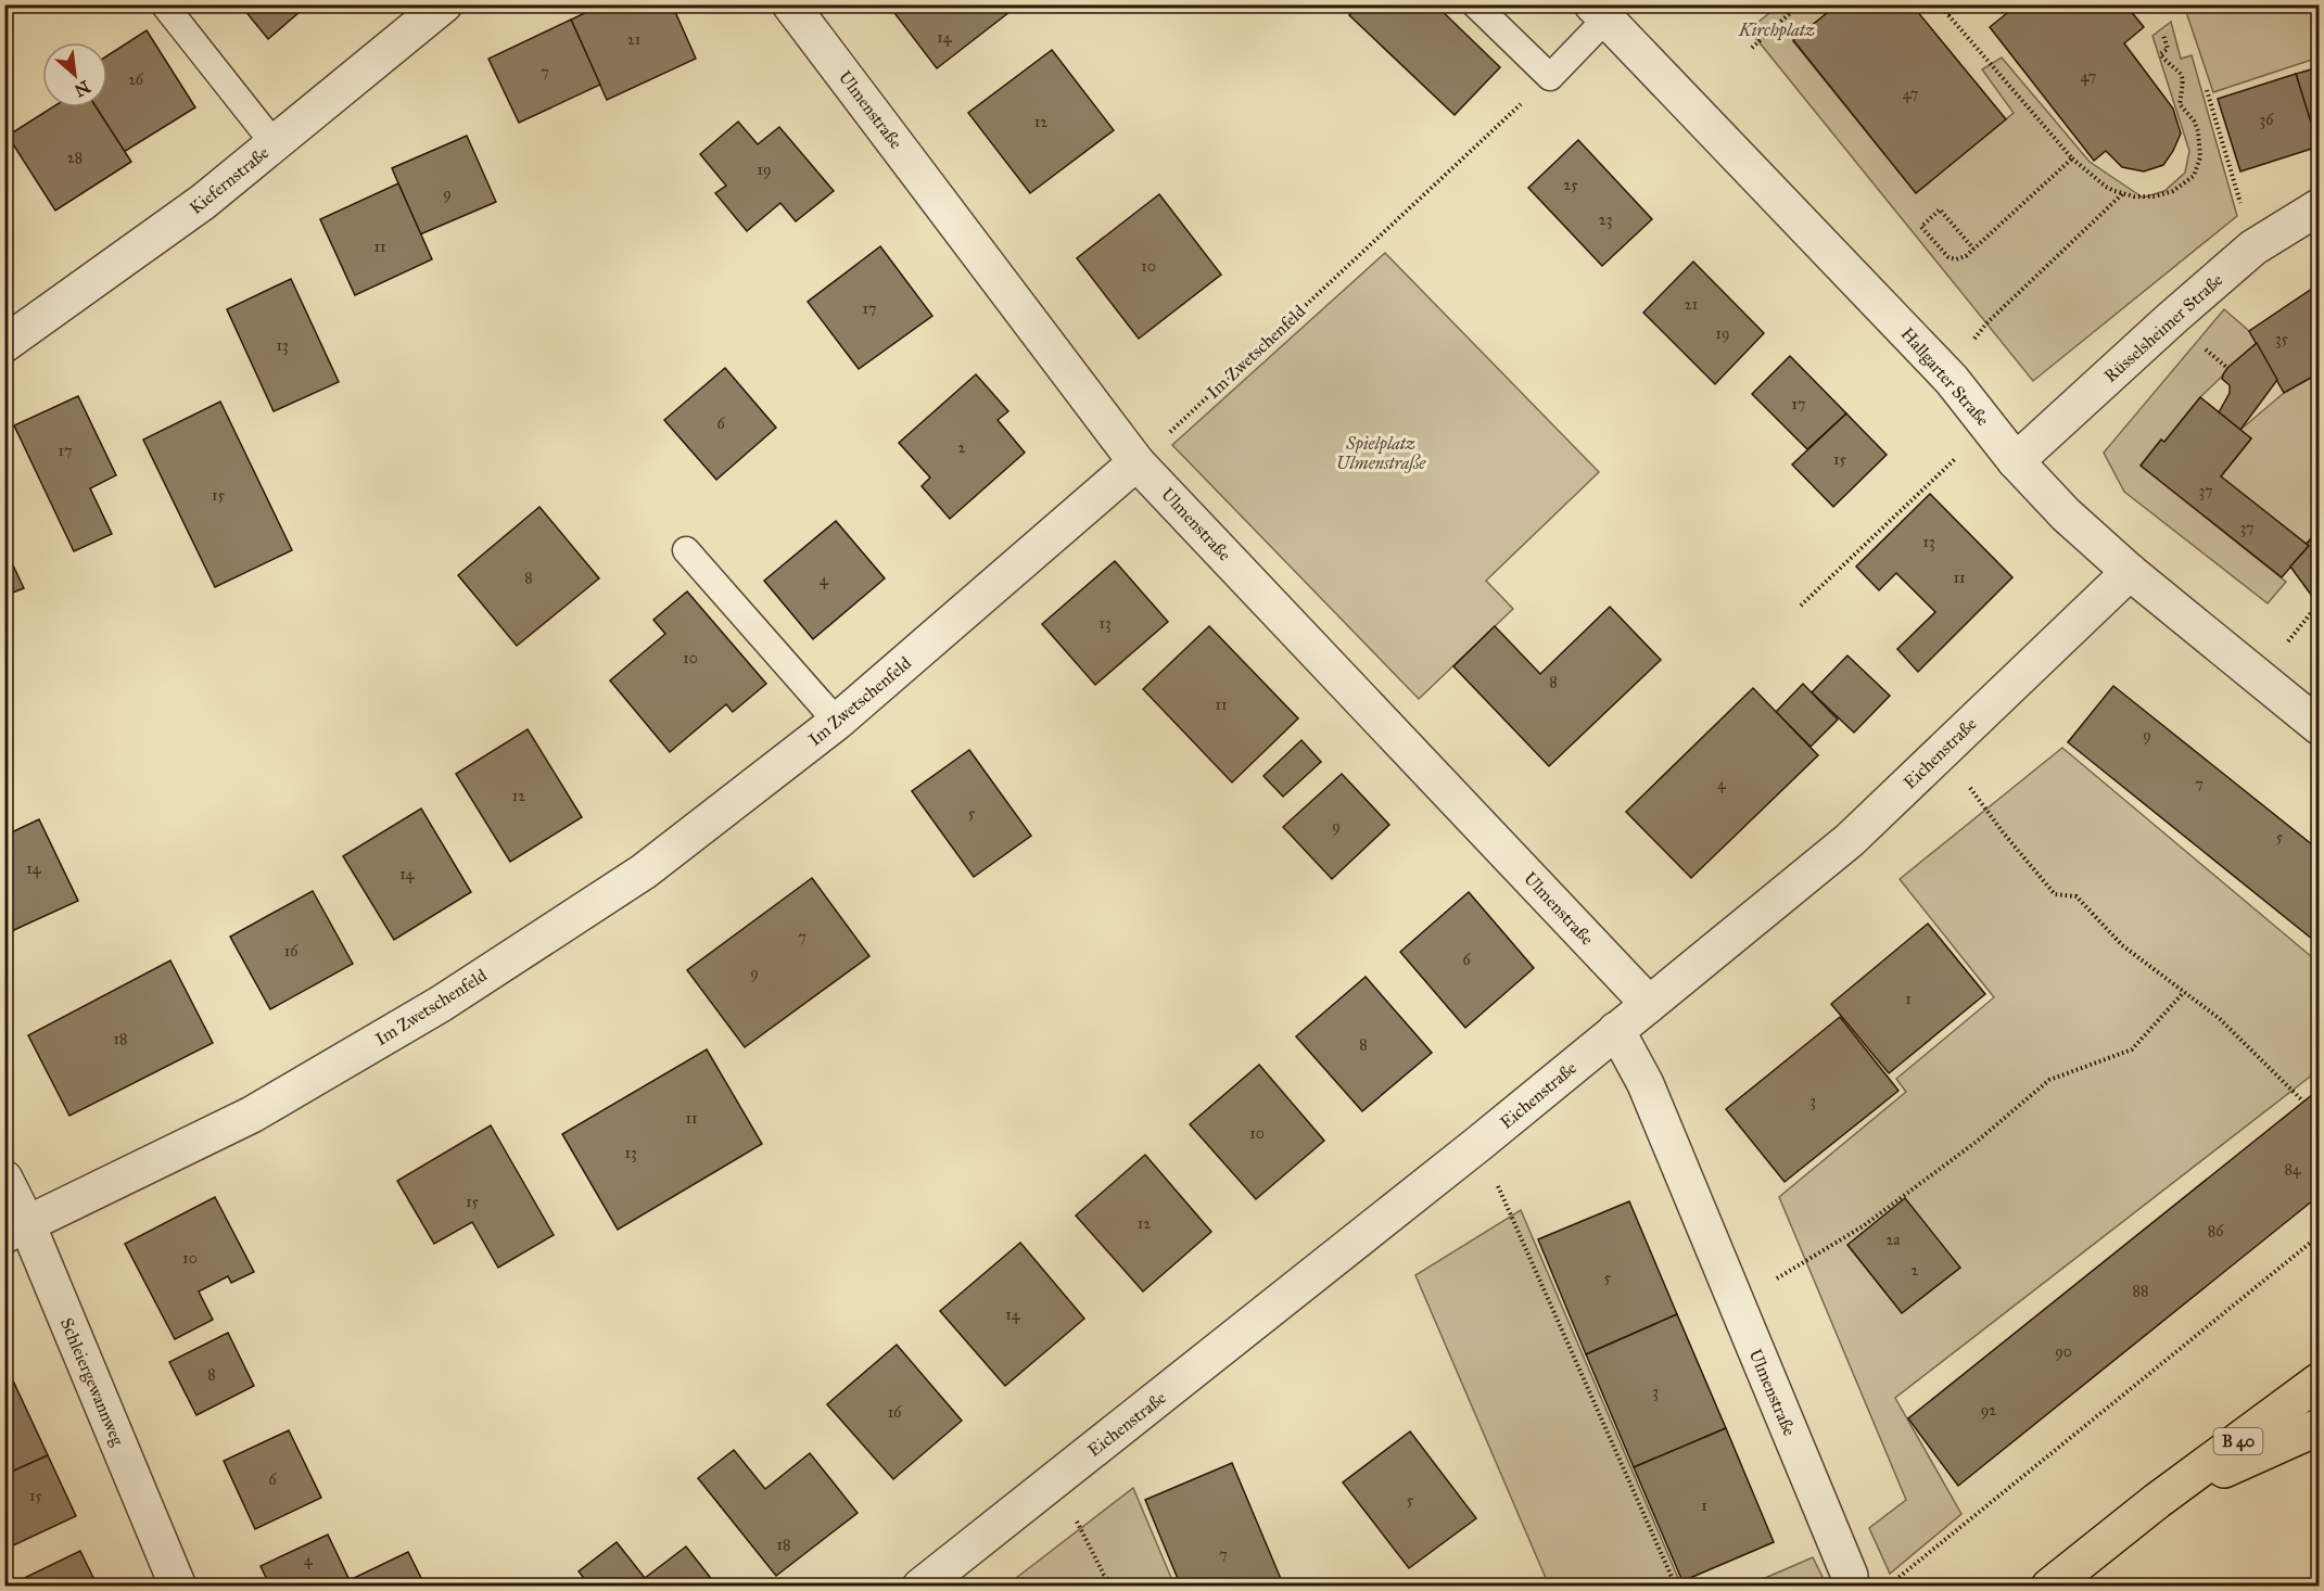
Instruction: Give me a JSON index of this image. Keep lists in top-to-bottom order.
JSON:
{
  "streets": {
    "main road": ["B 40"],
    "street": [
      "Ulmenstraße",
      "Kiefernstraße",
      "Rüsselsheimer Straße",
      "Im Zwetschenfeld",
      "Hallgarter Straße",
      "Eichenstraße",
      "Schleiergewannweg"
    ]
  },
  "crossings": [
    ["Ulmenstraße", "Im Zwetschenfeld"],
    ["Ulmenstraße", "Eichenstraße"],
    ["Rüsselsheimer Straße", "Hallgarter Straße"],
    ["Im Zwetschenfeld", "Schleiergewannweg"],
    ["Hallgarter Straße", "Eichenstraße"]
  ],
  "parks": ["Kirchplatz", "Spielplatz Ulmenstraße"],
  "house_numbers": [
    "14",
    "21",
    "7",
    "47",
    "26",
    "47",
    "36",
    "12",
    "28",
    "19",
    "25",
    "9",
    "23",
    "11",
    "10",
    "21",
    "17",
    "19",
    "35",
    "13",
    "17",
    "6",
    "2",
    "17",
    "15",
    "37",
    "15",
    "37",
    "13",
    "8",
    "11",
    "4",
    "13",
    "10",
    "8",
    "11",
    "9",
    "4",
    "7",
    "12",
    "5",
    "9",
    "5",
    "14",
    "14",
    "7",
    "16",
    "6",
    "9",
    "1",
    "18",
    "8",
    "3",
    "11",
    "10",
    "13",
    "84",
    "15",
    "12",
    "86",
    "2a",
    "10",
    "2",
    "5",
    "88",
    "14",
    "90",
    "8",
    "3",
    "92",
    "16",
    "6",
    "15",
    "5",
    "1",
    "18",
    "7",
    "4"
  ],
  "north": "bottom right"
}
